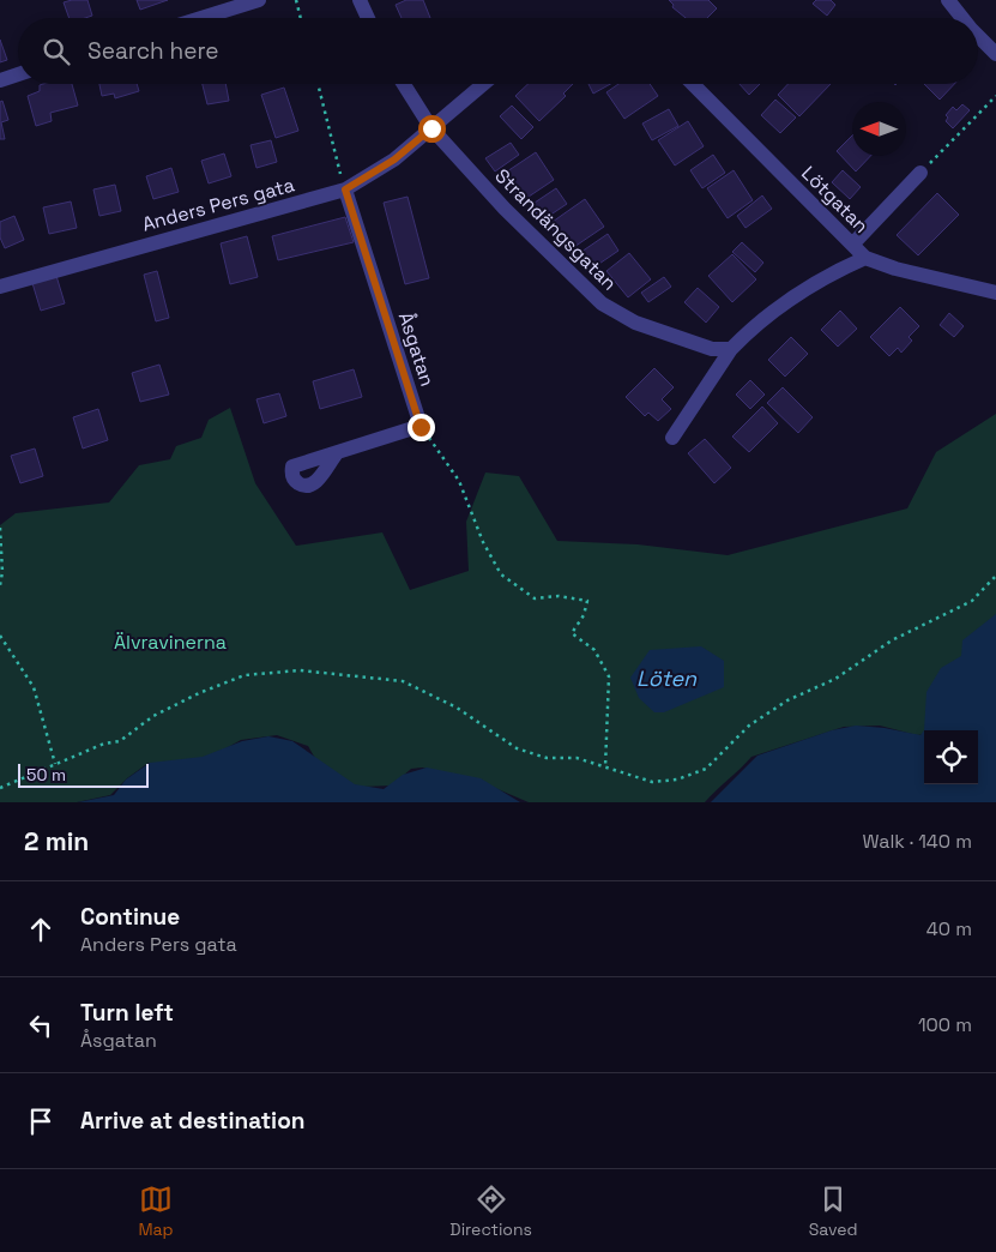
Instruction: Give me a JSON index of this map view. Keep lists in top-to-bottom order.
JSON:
{
  "streets": {
    "street": [
      "Lötgatan",
      "Anders Pers gata",
      "Strandängsgatan",
      "Åsgatan"
    ]
  },
  "crossings": [
    ["Anders Pers gata", "Strandängsgatan"],
    ["Anders Pers gata", "Åsgatan"]
  ],
  "water": ["Löten"],
  "parks": ["Älvravinerna"],
  "scale_bar": "50 m",
  "north": "left",
  "page": {
    "search": "Search here",
    "scale": "50 m",
    "heading": ["2 min", "Walk · 140 m"],
    "list": [
      ["Continue", "Anders Pers gata", "40 m"],
      ["Turn left", "Åsgatan", "100 m"],
      "Arrive at destination"
    ],
    "nav": ["Map", "Directions", "Saved"]
  }
}
